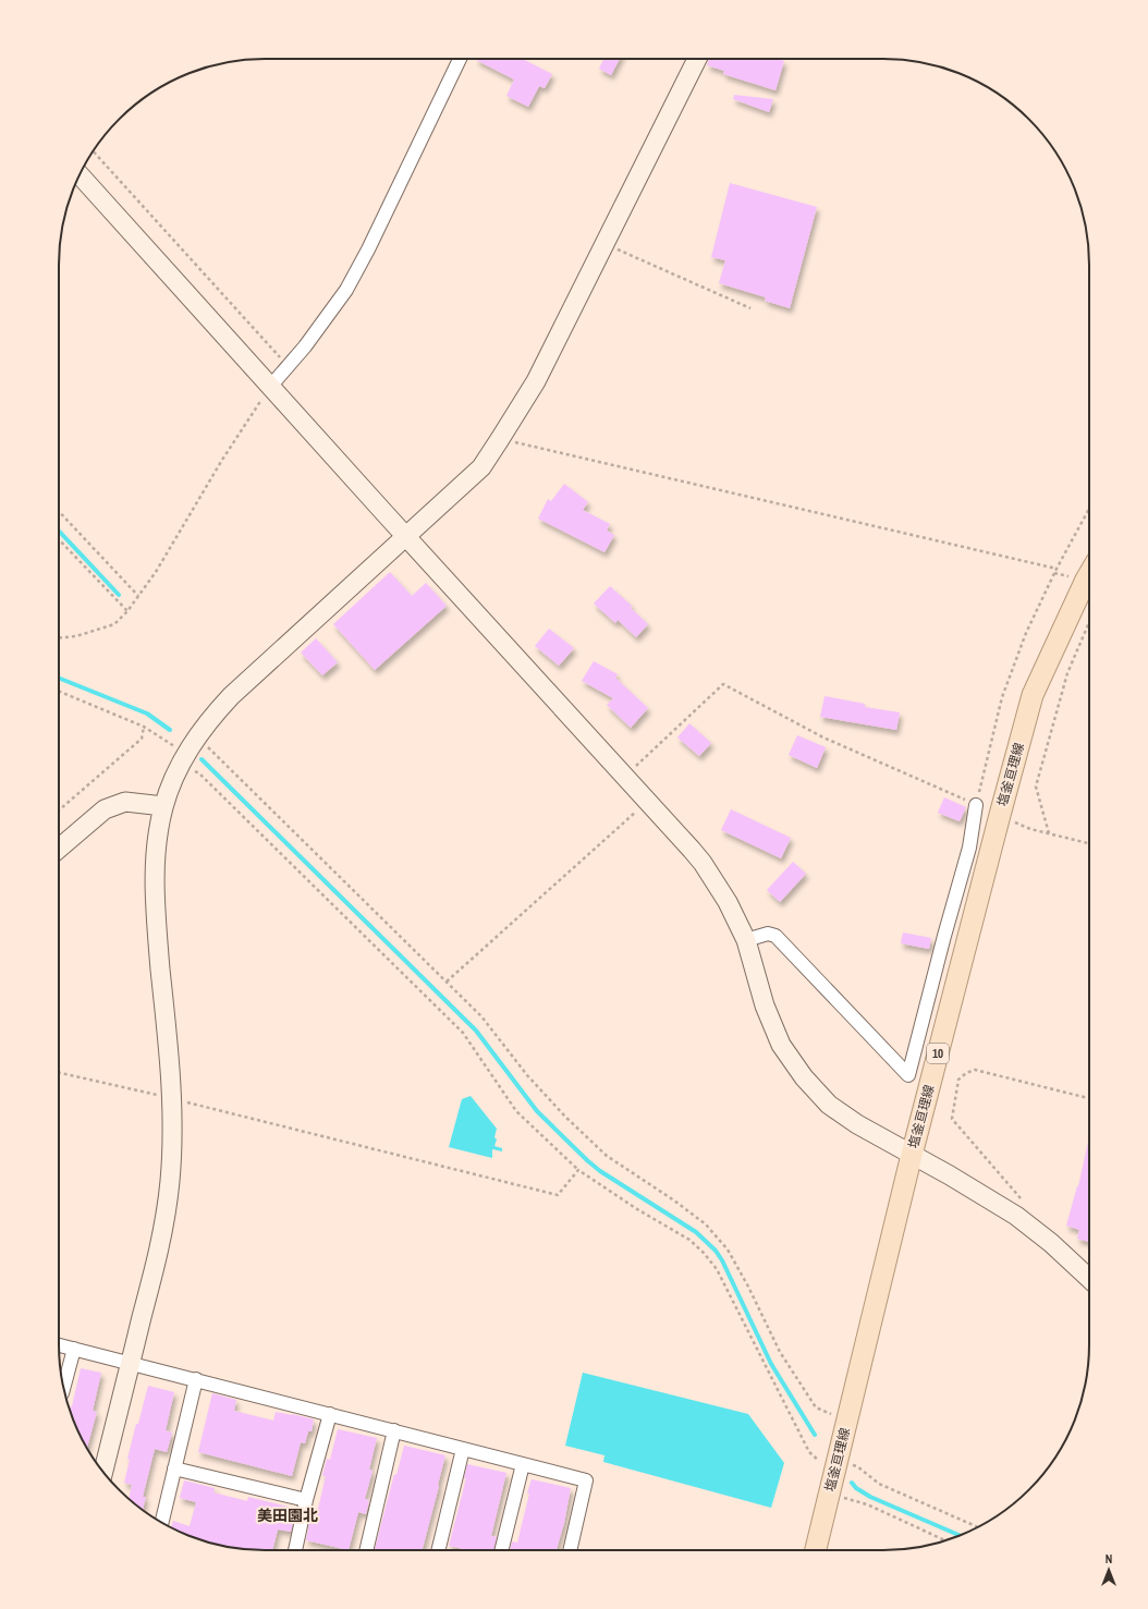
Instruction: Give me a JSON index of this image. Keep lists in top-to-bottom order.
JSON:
{
  "streets": {
    "main road": ["塩釜亘理線", "10"]
  },
  "districts": ["美田園北"],
  "north": "top"
}
